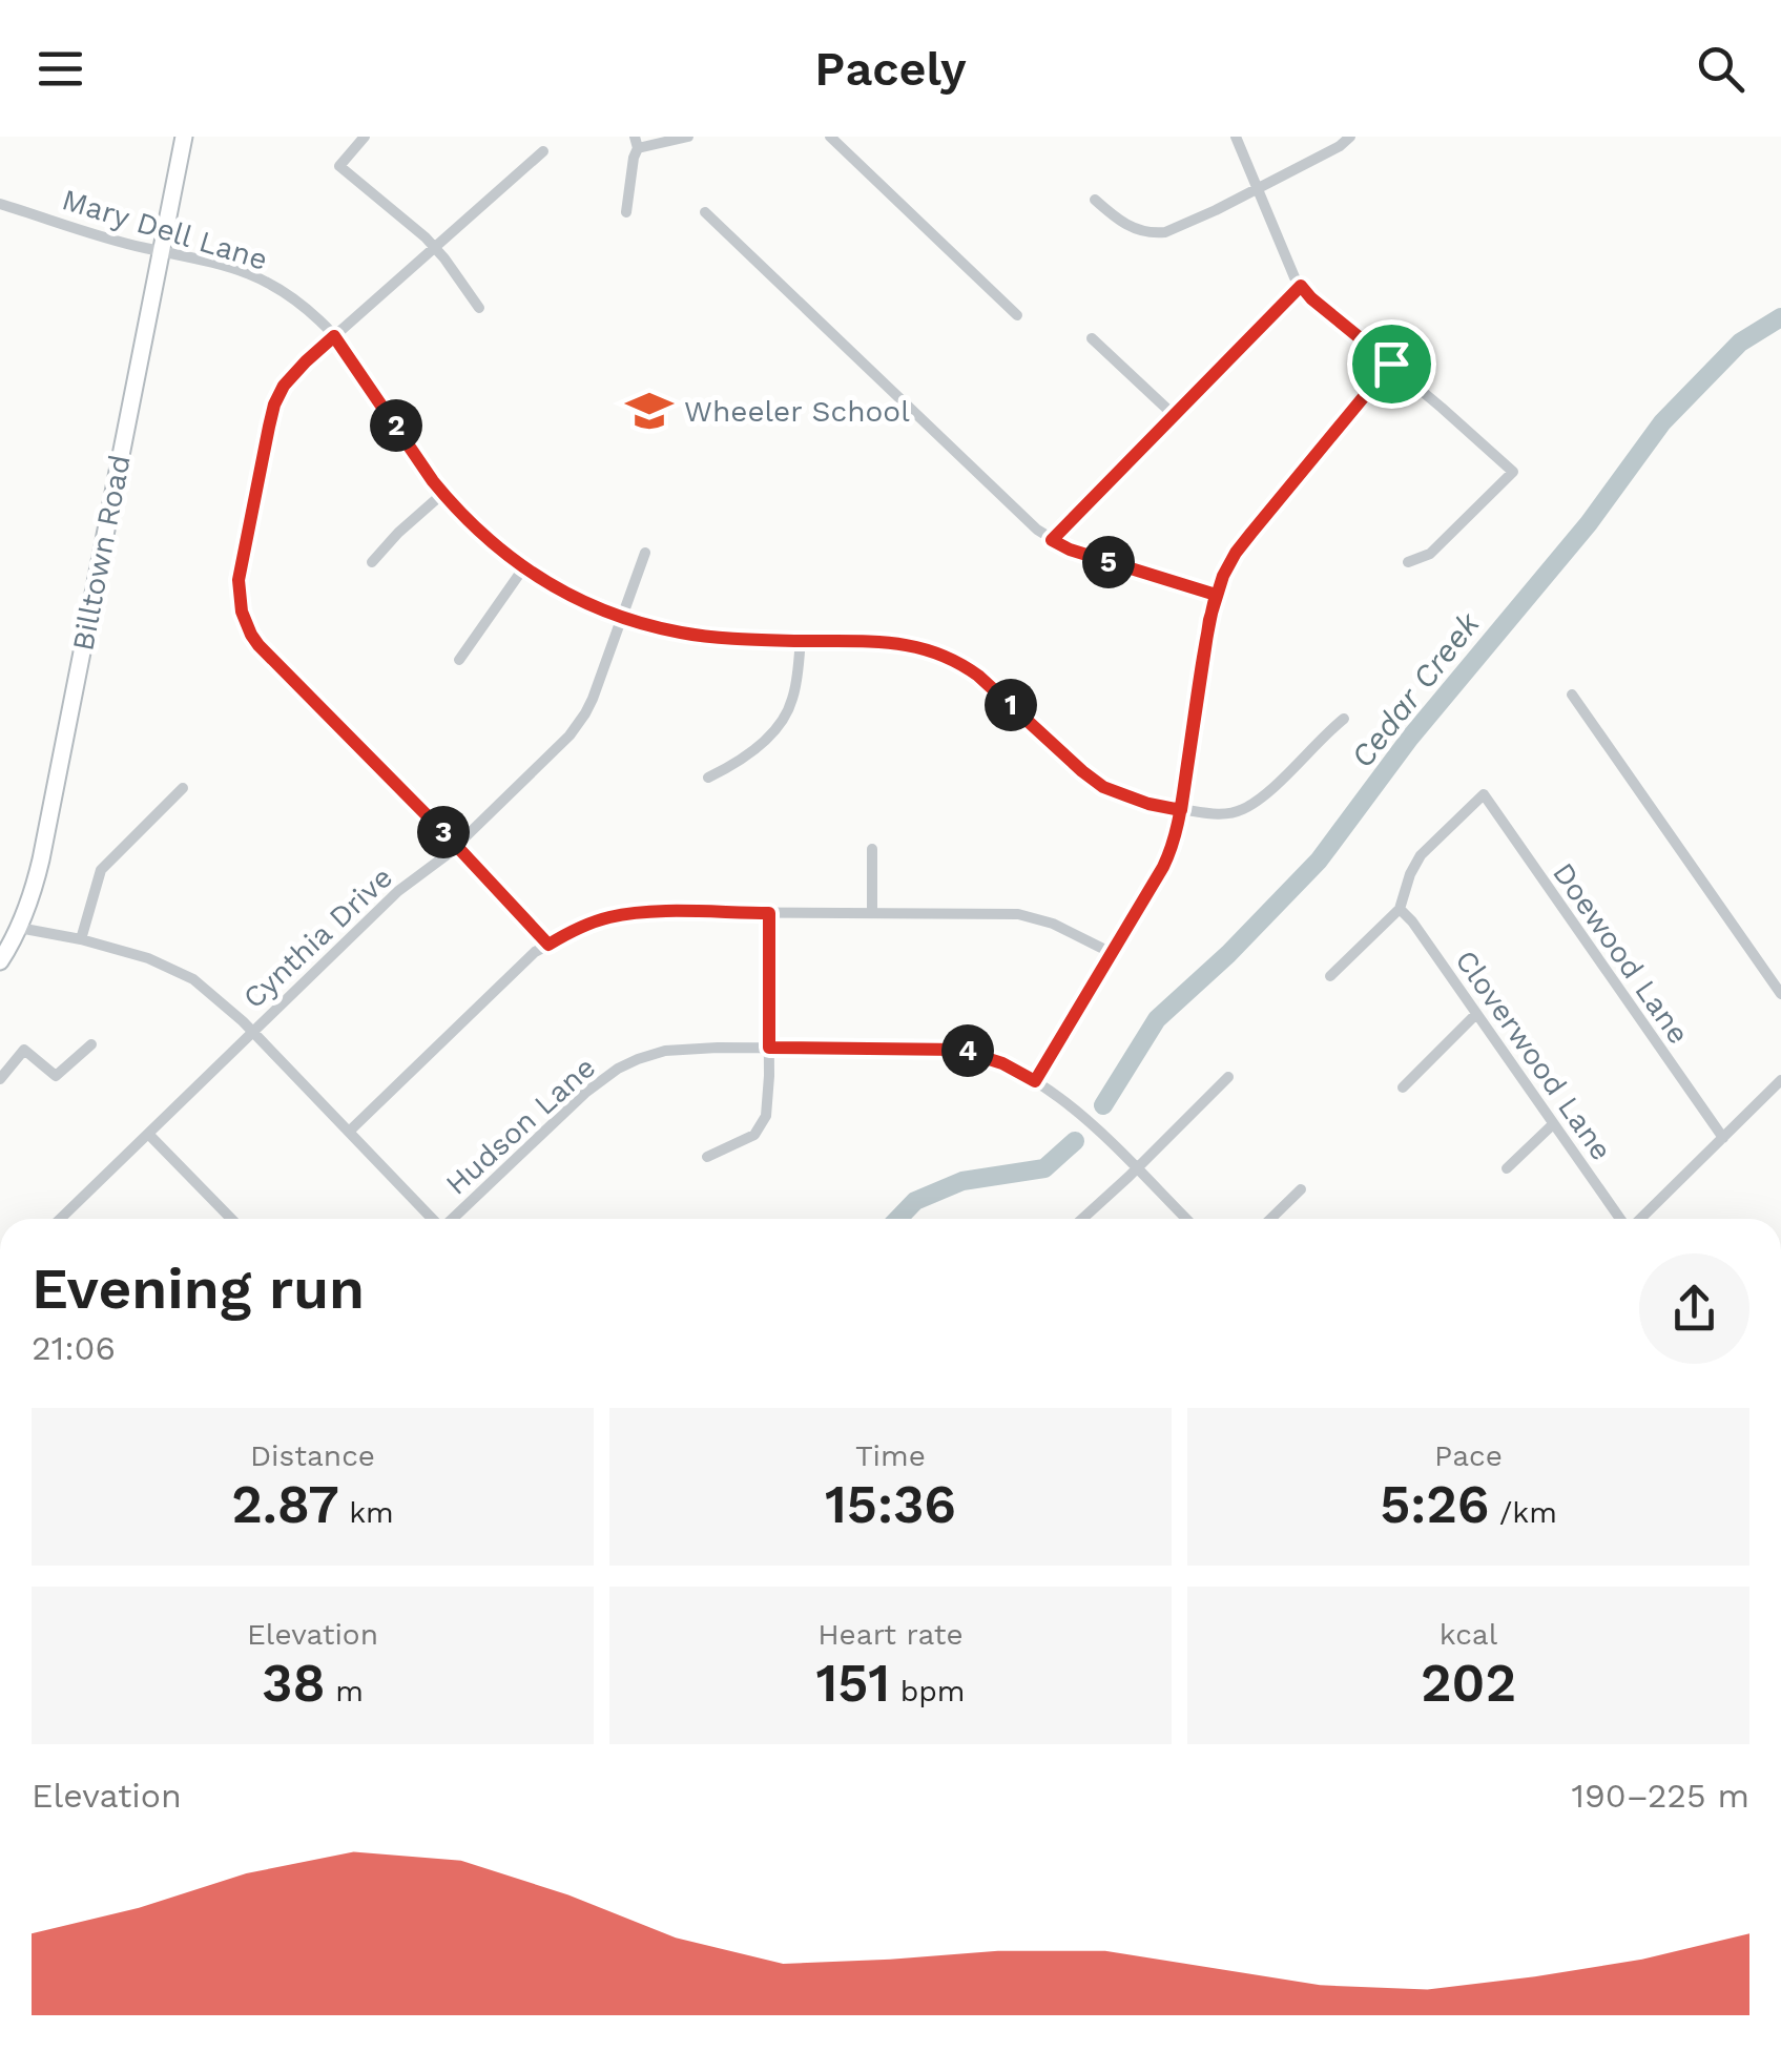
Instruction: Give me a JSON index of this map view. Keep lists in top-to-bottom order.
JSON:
{
  "streets": {
    "main road": ["Billtown Road"],
    "street": [
      "Mary Dell Lane",
      "Cynthia Drive",
      "Doewood Lane",
      "Cloverwood Lane",
      "Hudson Lane"
    ]
  },
  "crossings": [
    ["Mary Dell Lane", "Billtown Road"],
    ["Mary Dell Lane", "Cynthia Drive"],
    ["Doewood Lane", "Cloverwood Lane"]
  ],
  "water": ["Cedar Creek"],
  "places": {
    "school or university": ["Wheeler School"]
  },
  "page": {
    "header": "Pacely",
    "pins": [
      "2",
      "5",
      "1",
      "3",
      "4"
    ],
    "heading": ["Evening run", "21:06"],
    "stats": [
      ["Distance", "2.87 km"],
      ["Time", "15:36"],
      ["Pace", "5:26 /km"],
      ["Elevation", "38 m"],
      ["Heart rate", "151 bpm"],
      ["kcal", "202"]
    ],
    "chart": ["Elevation", "190–225 m"]
  }
}
